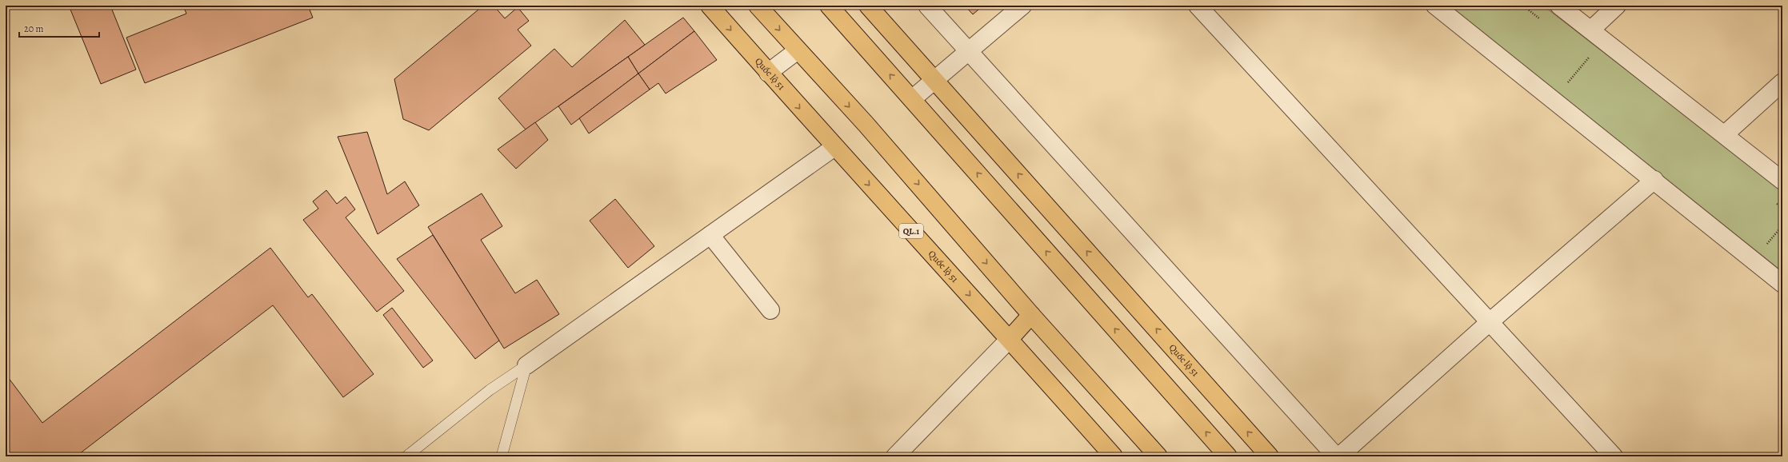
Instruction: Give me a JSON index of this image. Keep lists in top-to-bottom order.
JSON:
{
  "streets": {
    "main road": ["Quốc lộ 51", "QL.1"]
  },
  "scale_bar": "20 m"
}
